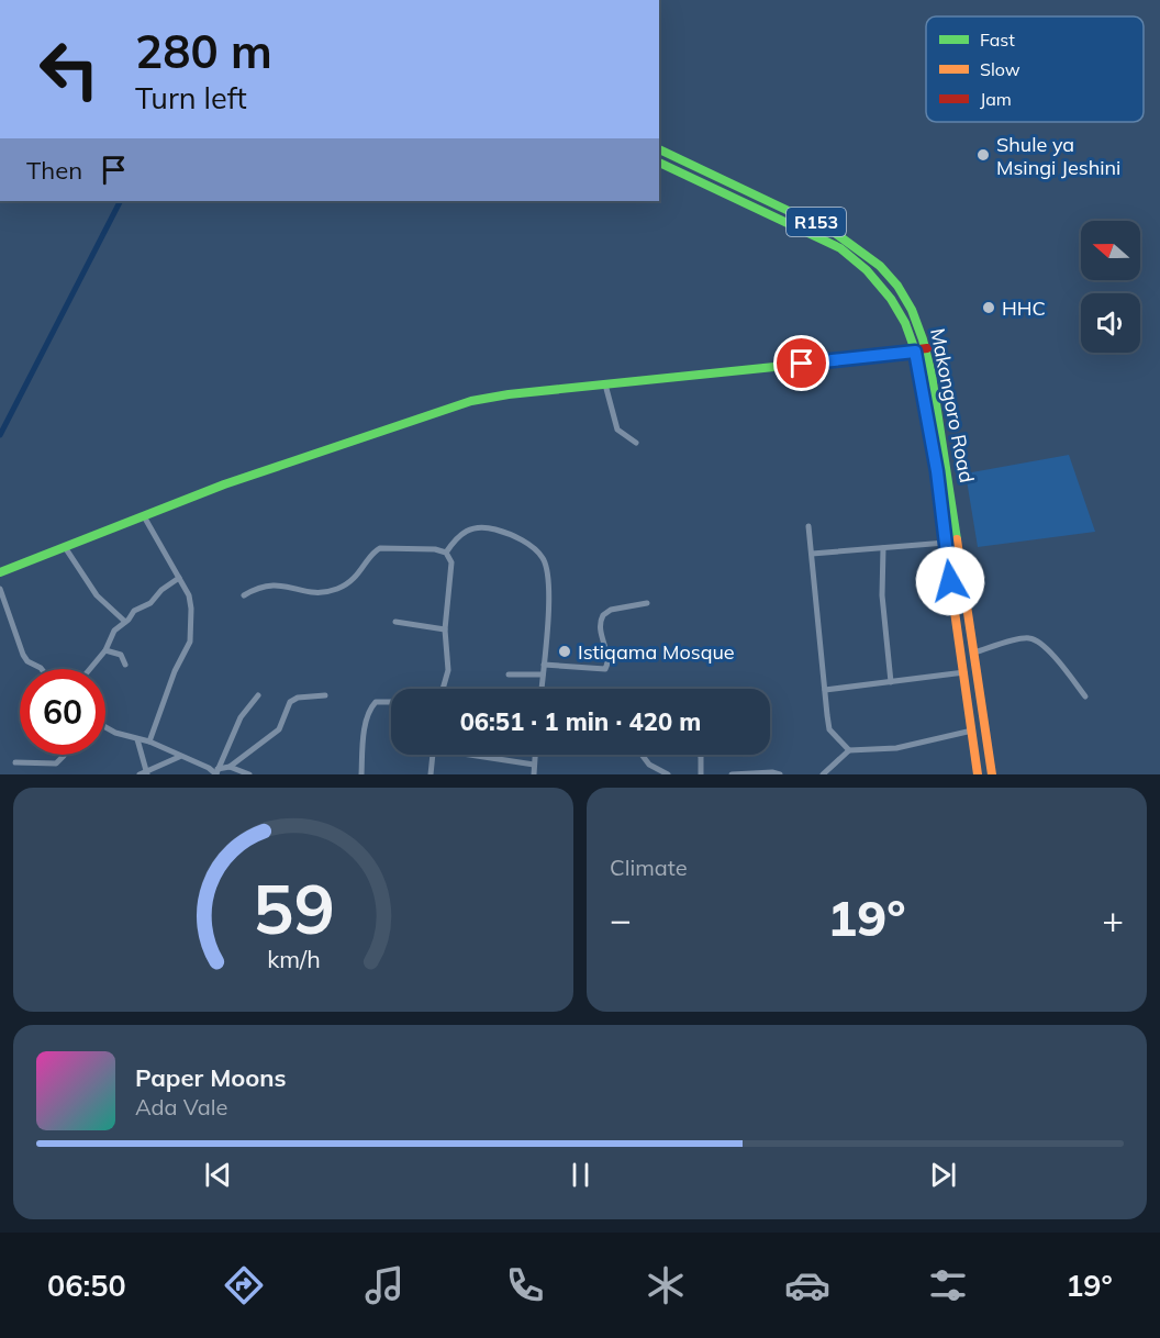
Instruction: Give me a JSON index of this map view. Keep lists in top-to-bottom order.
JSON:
{
  "streets": {
    "main road": ["R153", "Makongoro Road"]
  },
  "places": ["Shule ya Msingi Jeshini", "HHC", "Istiqama Mosque"],
  "legend": ["Fast", "Slow", "Jam"],
  "north": "left",
  "page": {
    "turn": ["280 m", "Turn left"],
    "then": "Then",
    "limit": "60",
    "trip": "06:51 · 1 min · 420 m",
    "tile": "Climate",
    "heat": ["−", "19°", "+"],
    "song": ["Paper Moons", "Ada Vale"],
    "tabs": ["06:50", "19°"],
    "gauge": ["59", "km/h"]
  }
}
